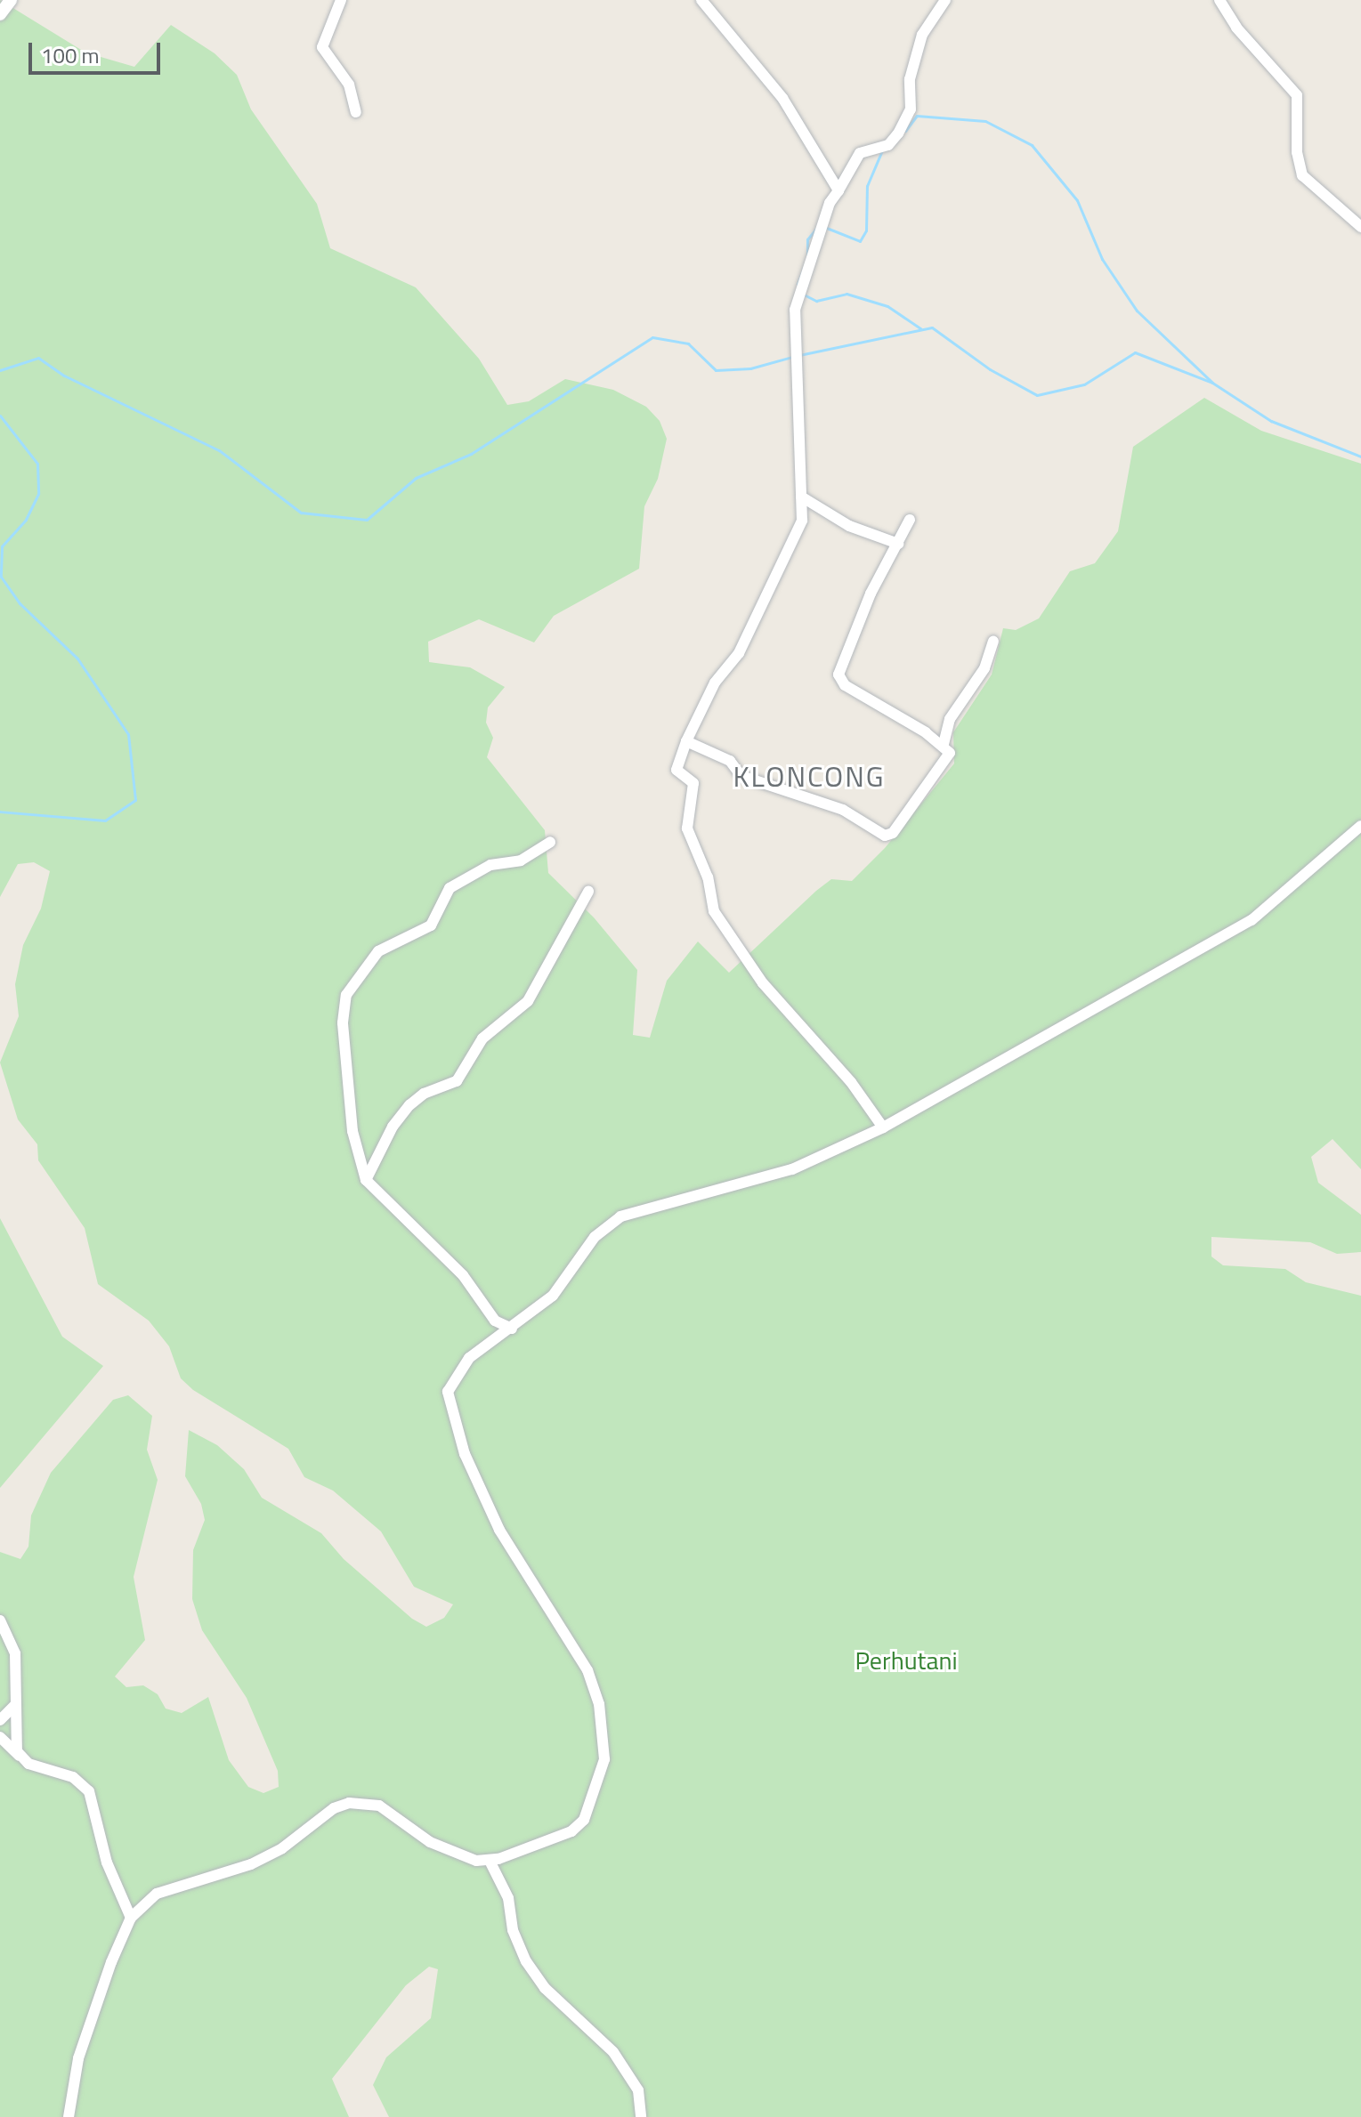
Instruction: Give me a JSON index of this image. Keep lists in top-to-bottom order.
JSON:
{
  "districts": ["KLONCONG"],
  "parks": ["Perhutani"],
  "scale_bar": "100 m"
}
